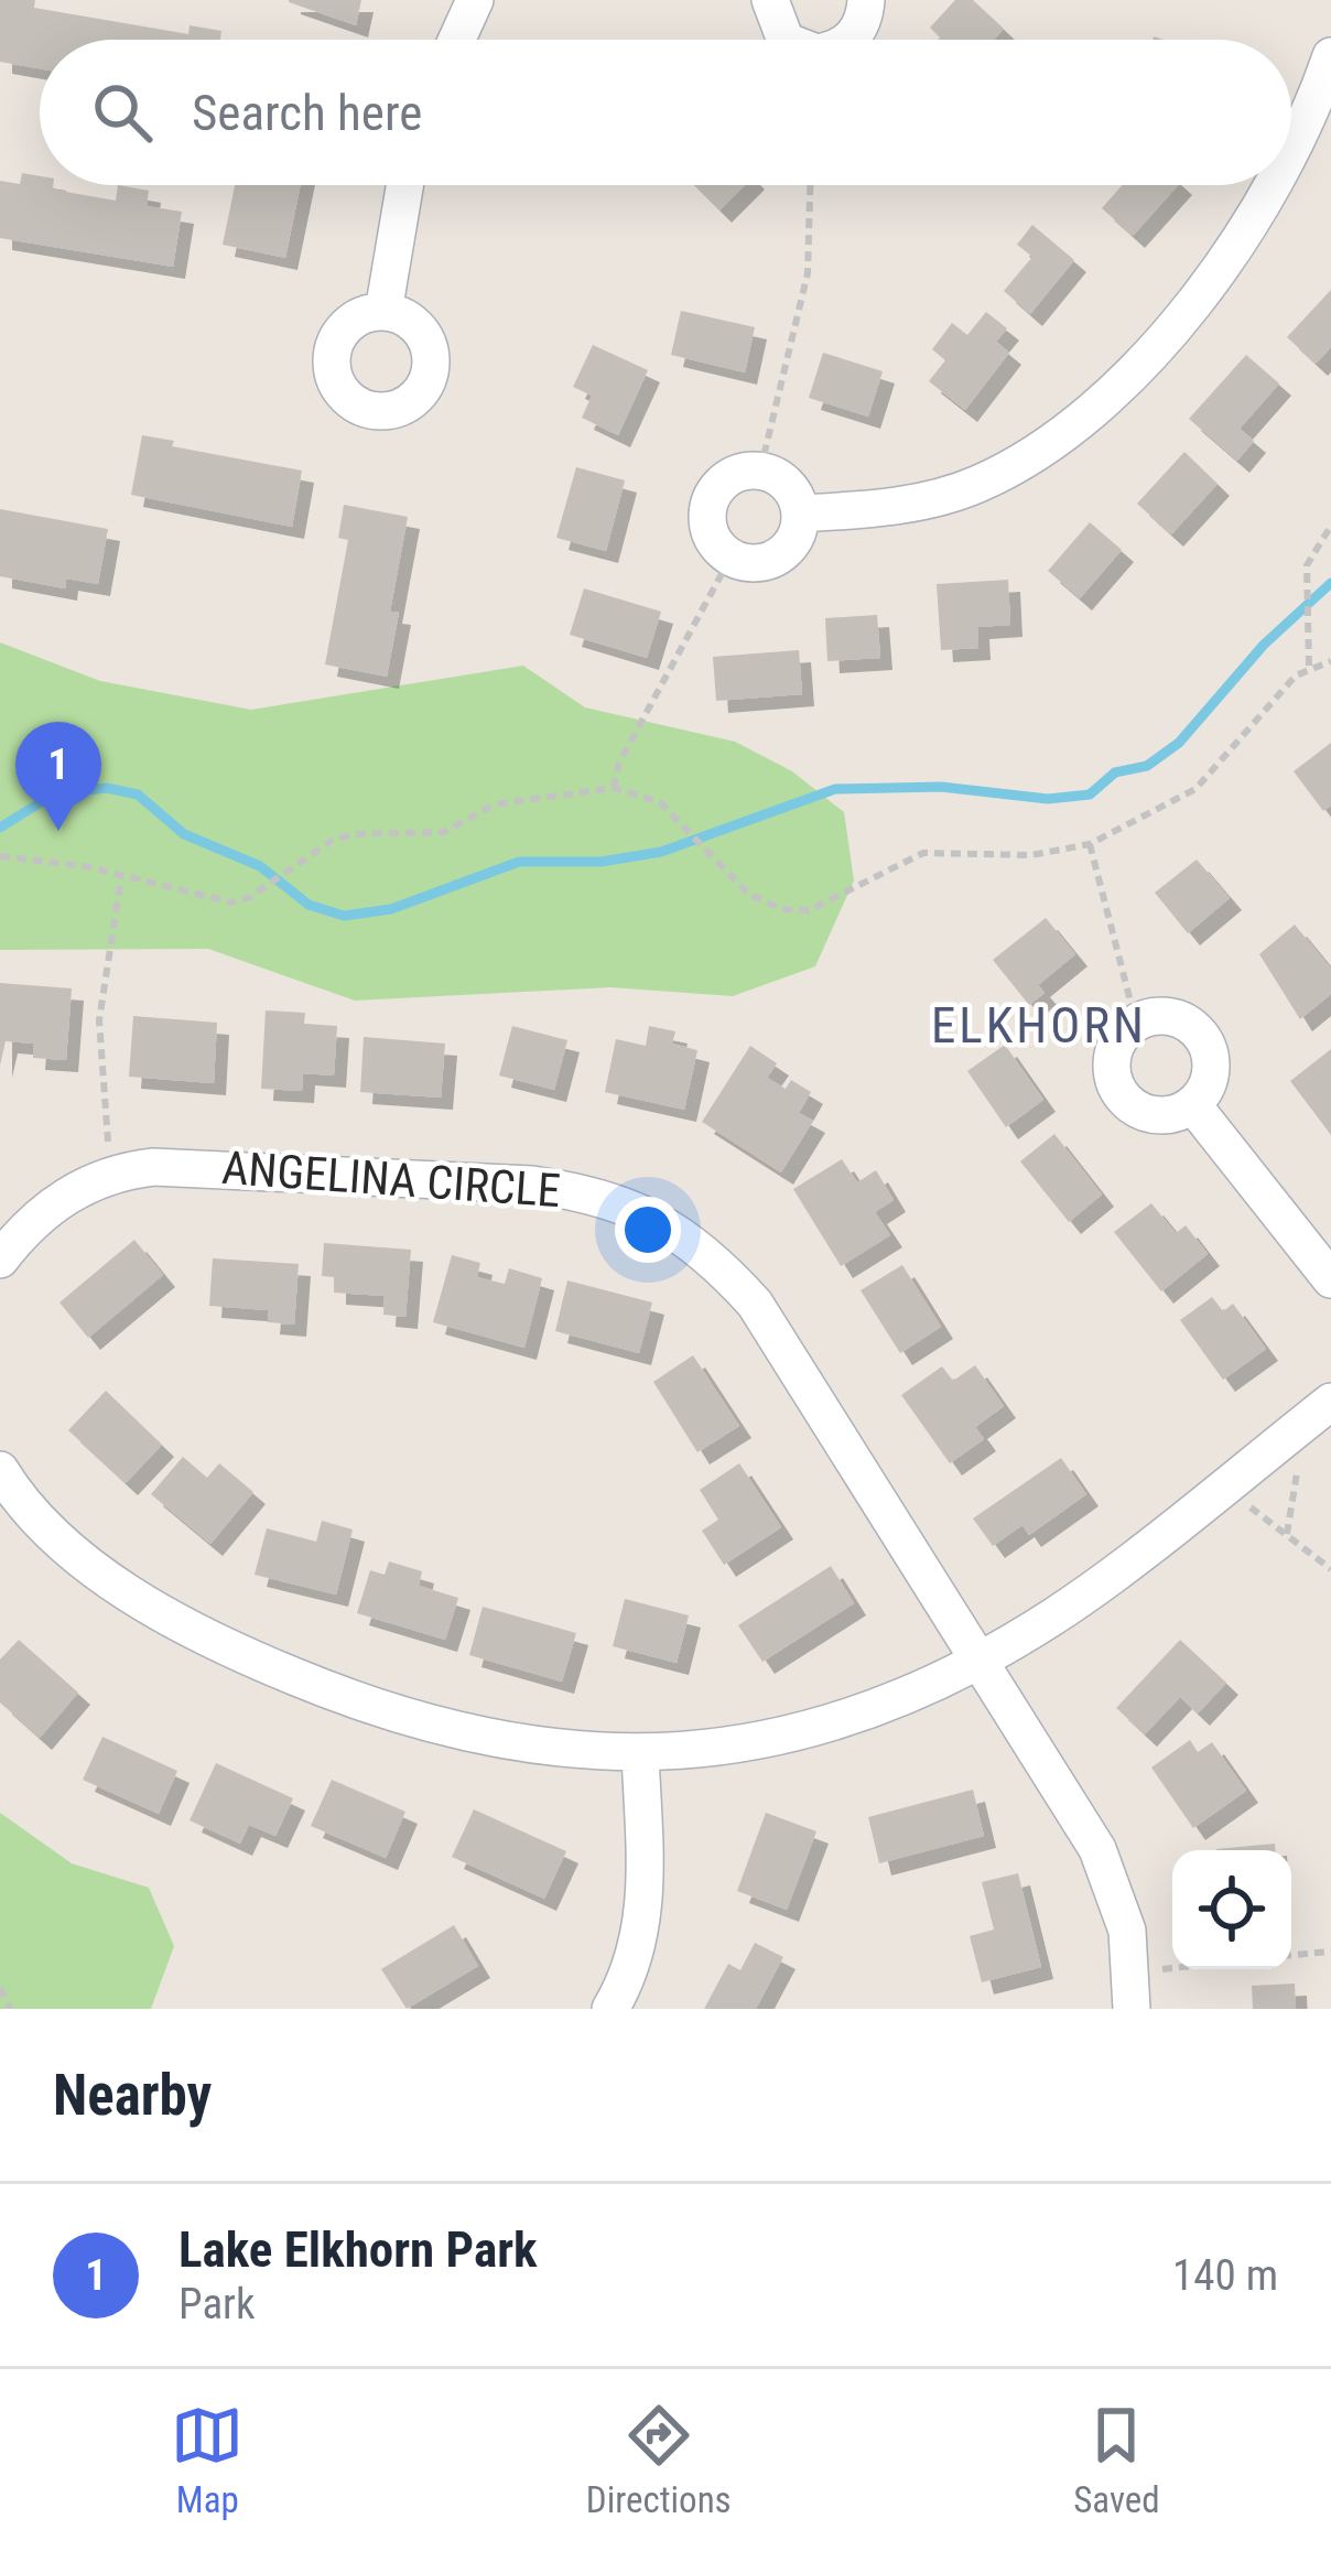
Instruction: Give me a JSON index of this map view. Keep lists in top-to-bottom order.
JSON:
{
  "streets": {
    "street": ["ANGELINA CIRCLE"]
  },
  "districts": ["ELKHORN"],
  "page": {
    "search": "Search here",
    "pins": "1",
    "heading": "Nearby",
    "list": [
      {
        "mark": "1",
        "name": "Lake Elkhorn Park",
        "note": "Park",
        "value": "140 m"
      }
    ],
    "nav": ["Map", "Directions", "Saved"]
  }
}
